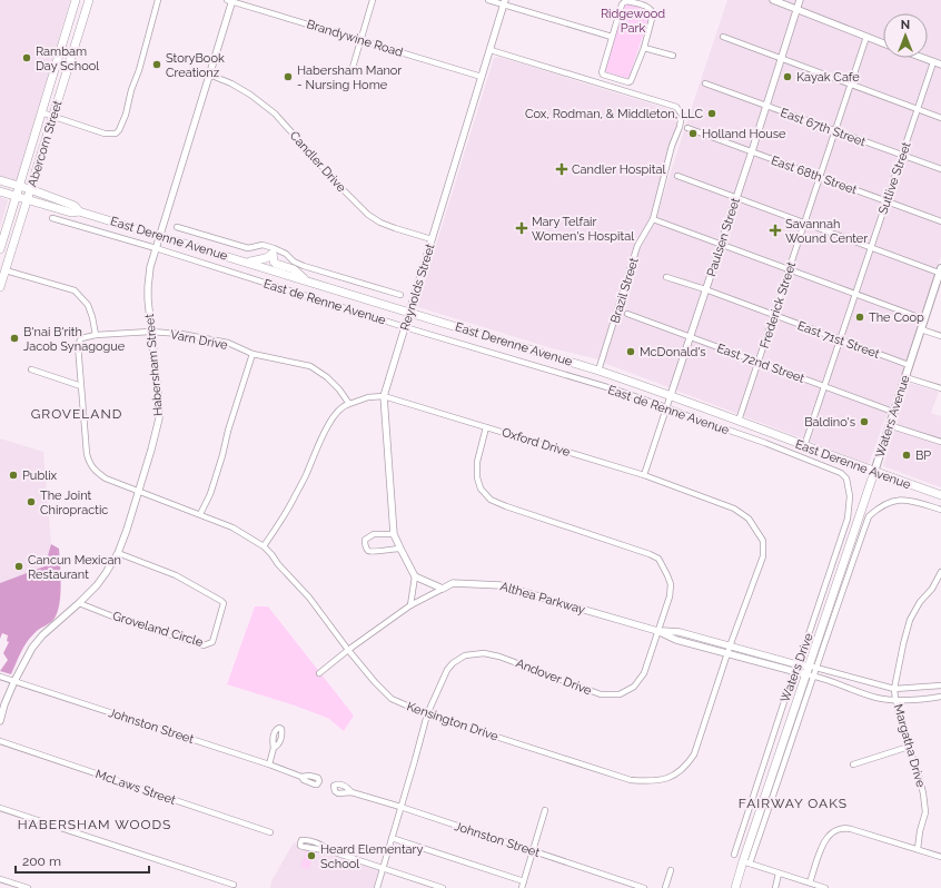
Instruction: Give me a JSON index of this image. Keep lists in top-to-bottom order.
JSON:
{
  "streets": {
    "main road": [
      "Abercorn Street",
      "East Derenne Avenue",
      "Waters Avenue",
      "Waters Drive"
    ],
    "street": [
      "Brandywine Road",
      "East 67th Street",
      "Candler Drive",
      "East 68th Street",
      "Sutlive Street",
      "Paulsen Street",
      "Reynolds Street",
      "Brazil Street",
      "East de Renne Avenue",
      "Frederick Street",
      "Varn Drive",
      "East 71st Street",
      "East 72nd Street",
      "Habersham Street",
      "Oxford Drive",
      "Althea Parkway",
      "Groveland Circle",
      "Andover Drive",
      "Kensington Drive",
      "Johnston Street",
      "Margatha Drive",
      "McLaws Street"
    ]
  },
  "crossings": [
    ["Brandywine Road", "Reynolds Street"],
    ["Brandywine Road", "Habersham Street"],
    ["East 67th Street", "Sutlive Street"],
    ["East 67th Street", "Paulsen Street"],
    ["East 67th Street", "Frederick Street"],
    ["Abercorn Street", "East Derenne Avenue"],
    ["Candler Drive", "Reynolds Street"],
    ["Candler Drive", "Habersham Street"],
    ["East 68th Street", "Sutlive Street"],
    ["East 68th Street", "Paulsen Street"],
    ["East 68th Street", "Frederick Street"],
    ["Sutlive Street", "East Derenne Avenue"],
    ["Sutlive Street", "East 71st Street"],
    ["Sutlive Street", "East 72nd Street"],
    ["Paulsen Street", "East Derenne Avenue"],
    ["Paulsen Street", "East de Renne Avenue"],
    ["Paulsen Street", "East 71st Street"],
    ["Paulsen Street", "East 72nd Street"],
    ["Paulsen Street", "Oxford Drive"],
    ["East Derenne Avenue", "Reynolds Street"],
    ["East Derenne Avenue", "Brazil Street"],
    ["East Derenne Avenue", "Frederick Street"],
    ["East Derenne Avenue", "Habersham Street"],
    ["East Derenne Avenue", "Waters Avenue"],
    ["Reynolds Street", "Brazil Street"],
    ["Reynolds Street", "East de Renne Avenue"],
    ["Reynolds Street", "Oxford Drive"],
    ["East de Renne Avenue", "Habersham Street"],
    ["East de Renne Avenue", "Waters Drive"],
    ["Frederick Street", "East 71st Street"],
    ["Frederick Street", "East 72nd Street"],
    ["Varn Drive", "Habersham Street"],
    ["Varn Drive", "Oxford Drive"],
    ["Varn Drive", "Kensington Drive"],
    ["East 71st Street", "Waters Avenue"],
    ["East 72nd Street", "Waters Avenue"],
    ["Habersham Street", "Groveland Circle"],
    ["Habersham Street", "Kensington Drive"],
    ["Habersham Street", "Johnston Street"],
    ["Waters Avenue", "Althea Parkway"],
    ["Waters Avenue", "Waters Drive"],
    ["Oxford Drive", "Althea Parkway"],
    ["Oxford Drive", "Andover Drive"],
    ["Oxford Drive", "Kensington Drive"],
    ["Althea Parkway", "Waters Drive"],
    ["Althea Parkway", "Andover Drive"],
    ["Althea Parkway", "Kensington Drive"],
    ["Althea Parkway", "Margatha Drive"],
    ["Andover Drive", "Kensington Drive"],
    ["Andover Drive", "Johnston Street"]
  ],
  "districts": ["GROVELAND", "FAIRWAY OAKS", "HABERSHAM WOODS"],
  "parks": ["Ridgewood Park"],
  "places": {
    "other": [
      "Rambam Day School",
      "StoryBook Creationz",
      "Habersham Manor - Nursing Home",
      "Kayak Cafe",
      "Cox, Rodman, & Middleton, LLC",
      "Holland House",
      "The Coop",
      "B'nai B'rith Jacob Synagogue",
      "McDonald's",
      "Baldino's",
      "BP",
      "Publix",
      "The Joint Chiropractic",
      "Cancun Mexican Restaurant",
      "Heard Elementary School"
    ],
    "health": ["Candler Hospital", "Mary Telfair Women's Hospital", "Savannah Wound Center"]
  },
  "scale_bar": "200 m",
  "north": "top"
}
